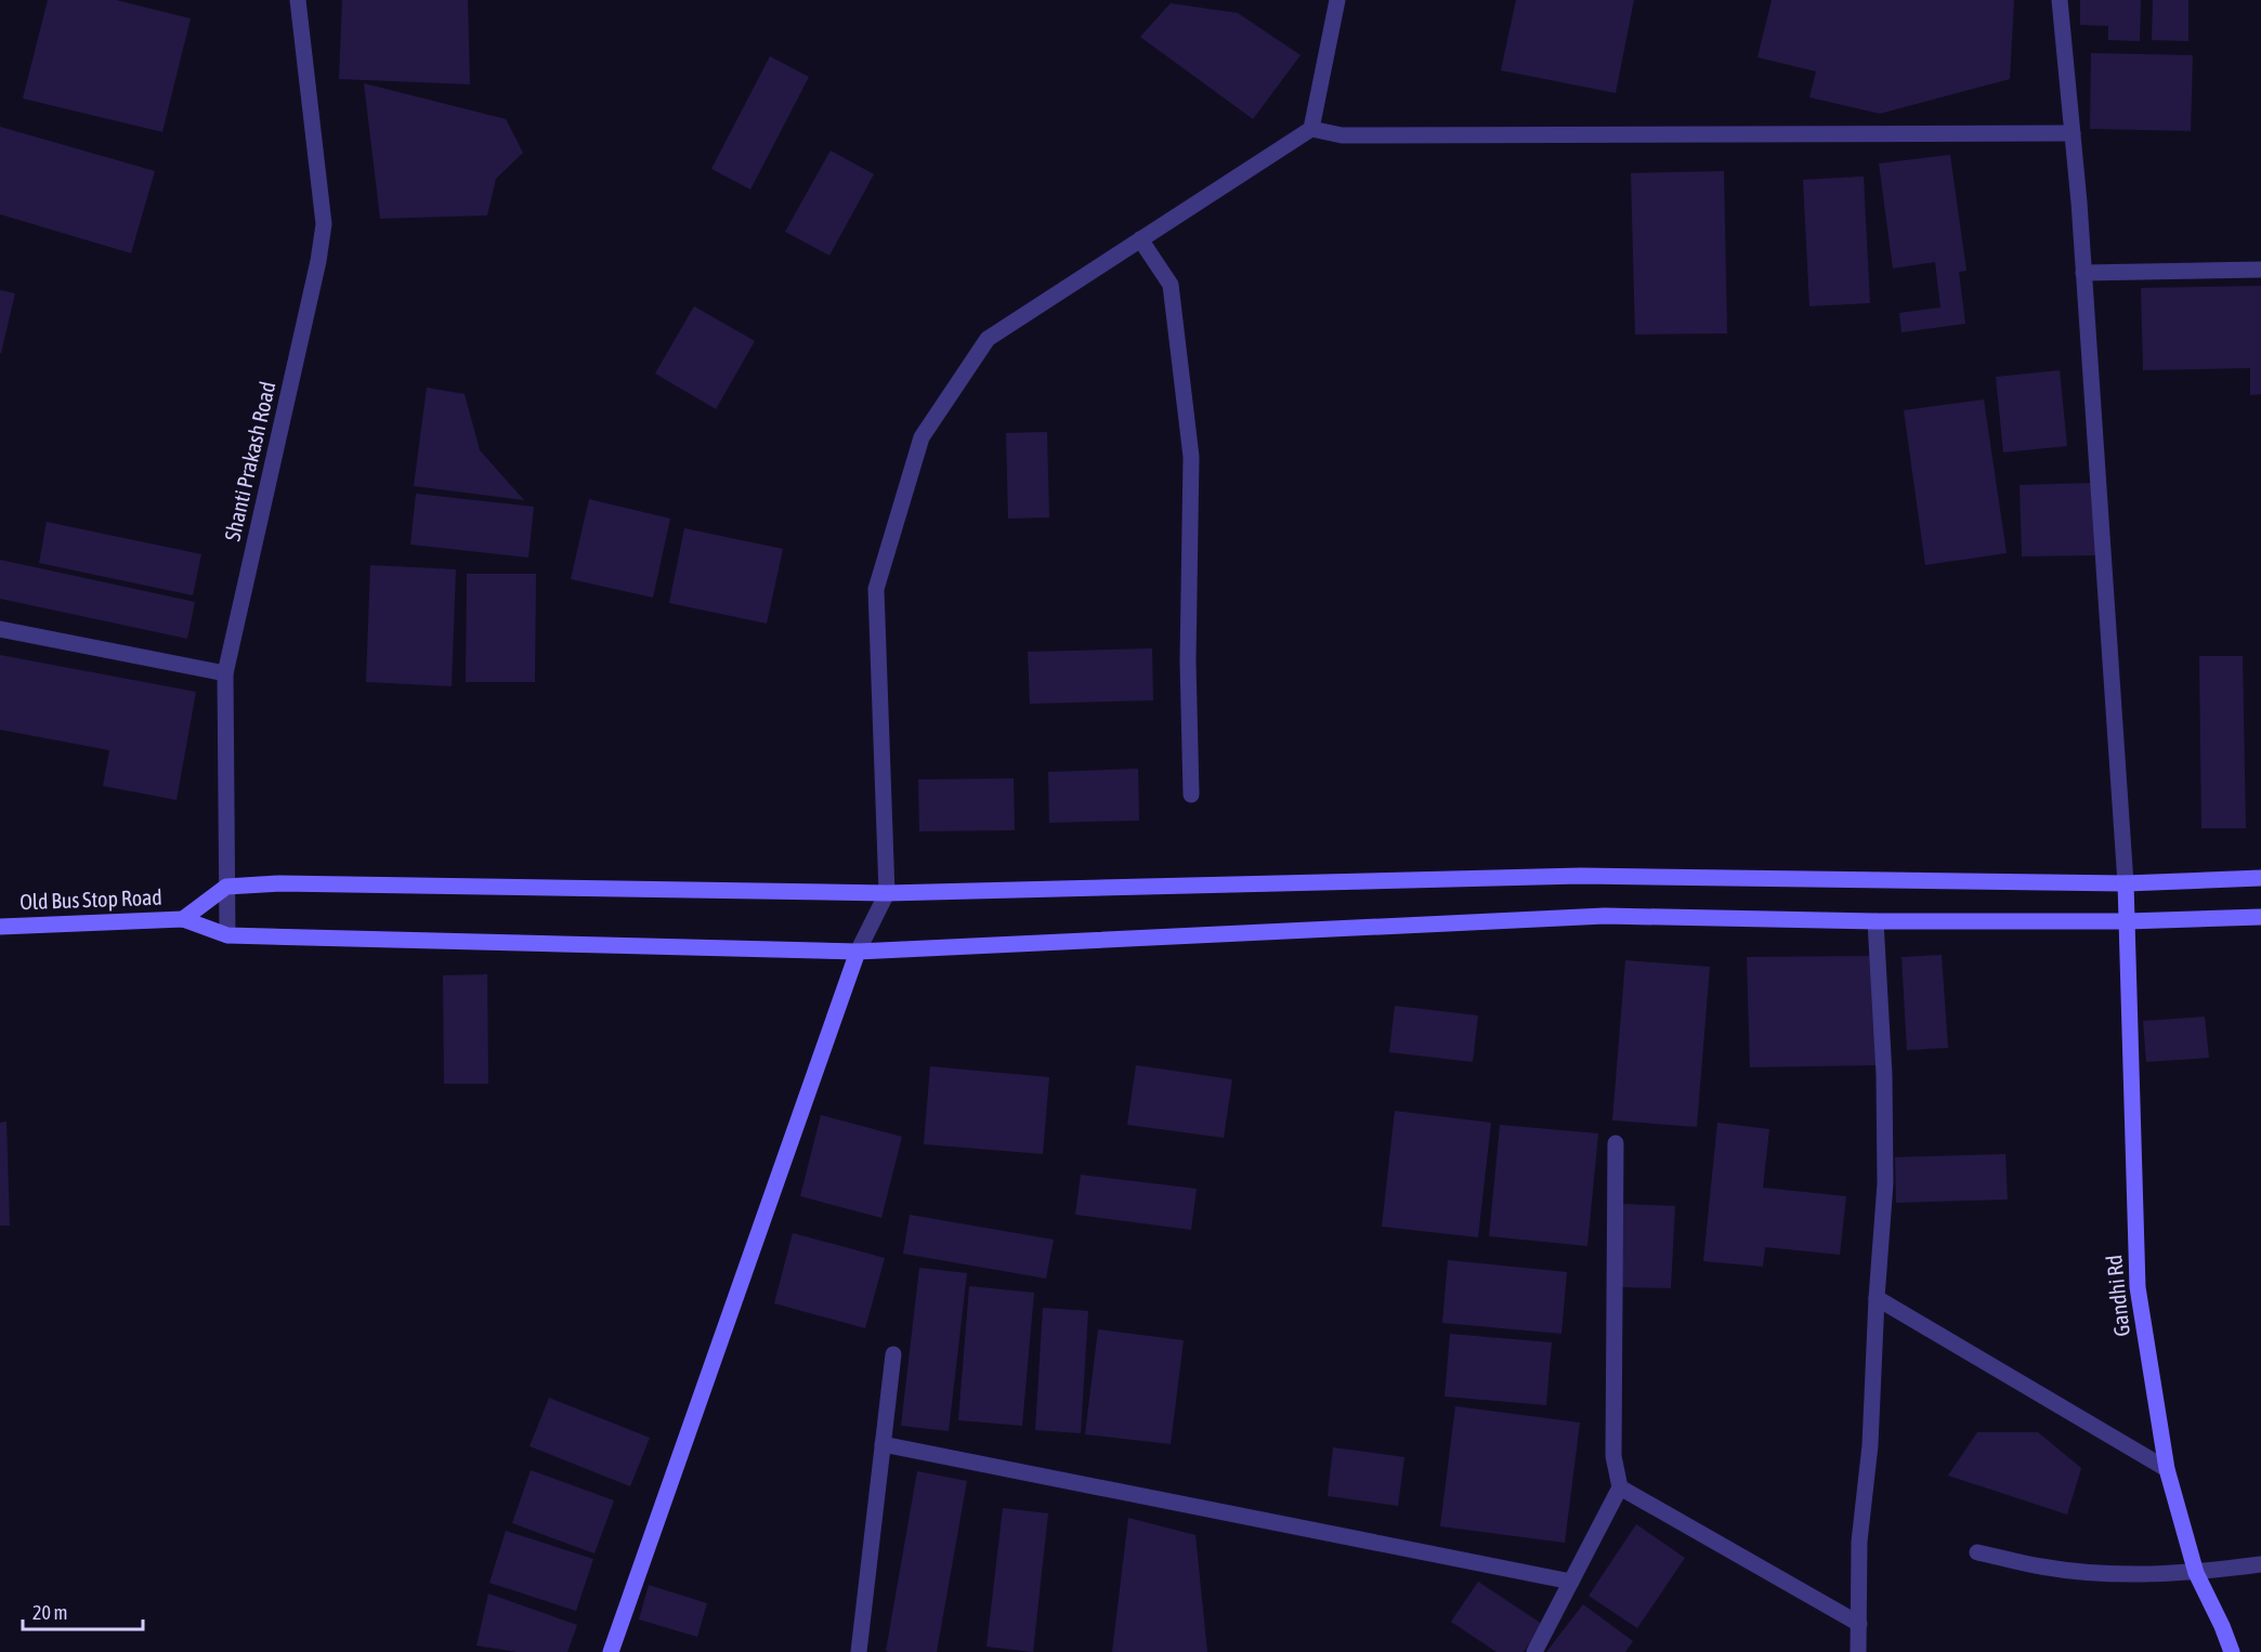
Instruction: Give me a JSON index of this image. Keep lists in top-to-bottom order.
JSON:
{
  "streets": {
    "street": ["Shanti Prakash Road", "Old Bus Stop Road", "Gandhi Rd"]
  },
  "scale_bar": "20 m"
}
